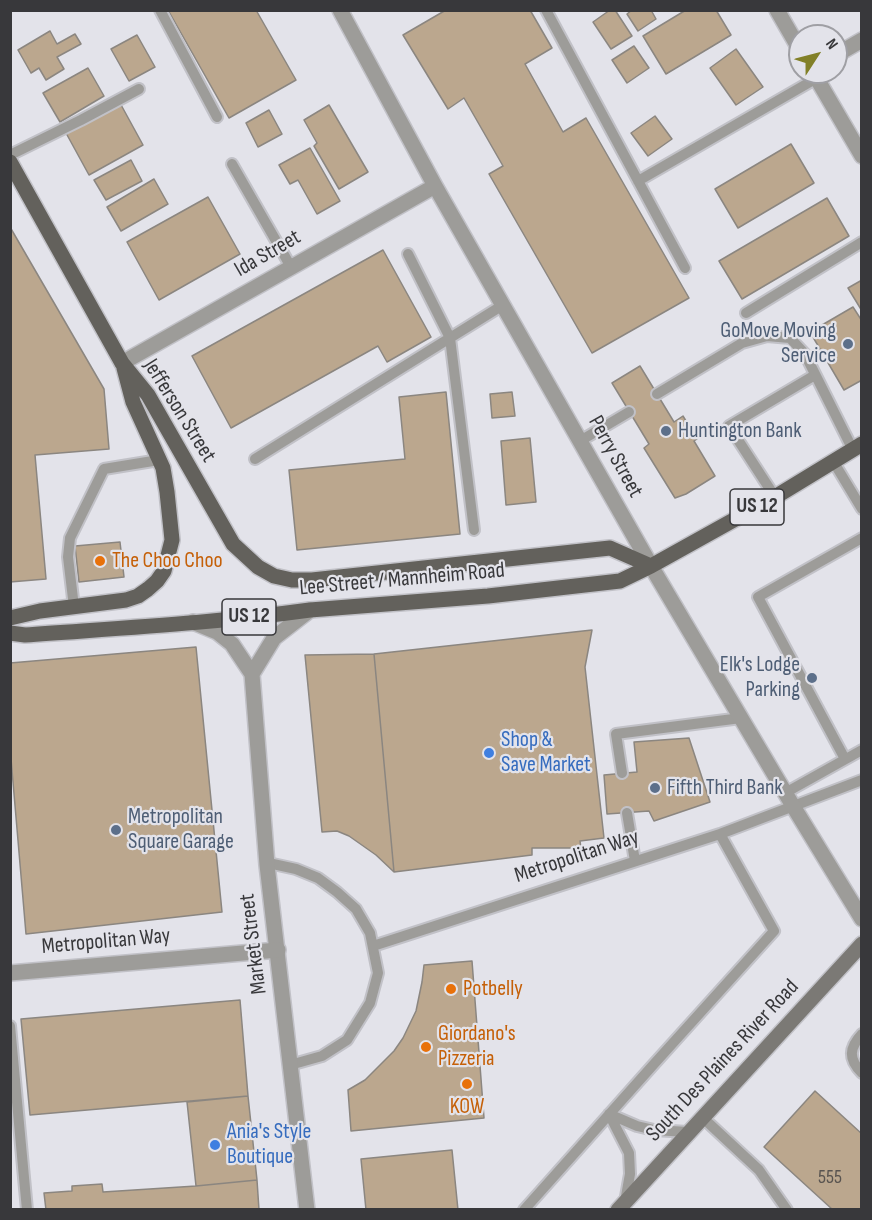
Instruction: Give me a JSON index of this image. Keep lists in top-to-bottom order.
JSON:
{
  "streets": {
    "main road": [
      "Jefferson Street",
      "US 12",
      "Lee Street / Mannheim Road",
      "South Des Plaines River Road"
    ],
    "street": [
      "Ida Street",
      "Perry Street",
      "Metropolitan Way",
      "Market Street"
    ]
  },
  "crossings": [
    ["Ida Street", "Jefferson Street"],
    ["Ida Street", "Perry Street"],
    ["Jefferson Street", "Lee Street / Mannheim Road"],
    ["Perry Street", "Lee Street / Mannheim Road"],
    ["Perry Street", "Metropolitan Way"],
    ["Lee Street / Mannheim Road", "Market Street"],
    ["Metropolitan Way", "Market Street"]
  ],
  "places": [
    "GoMove Moving Service",
    "Huntington Bank",
    "The Choo Choo",
    "Elk's Lodge Parking",
    "Shop & Save Market",
    "Fifth Third Bank",
    "Metropolitan Square Garage",
    "Potbelly",
    "Giordano's Pizzeria",
    "KOW",
    "Ania's Style Boutique"
  ],
  "house_numbers": ["555"],
  "north": "top right"
}
